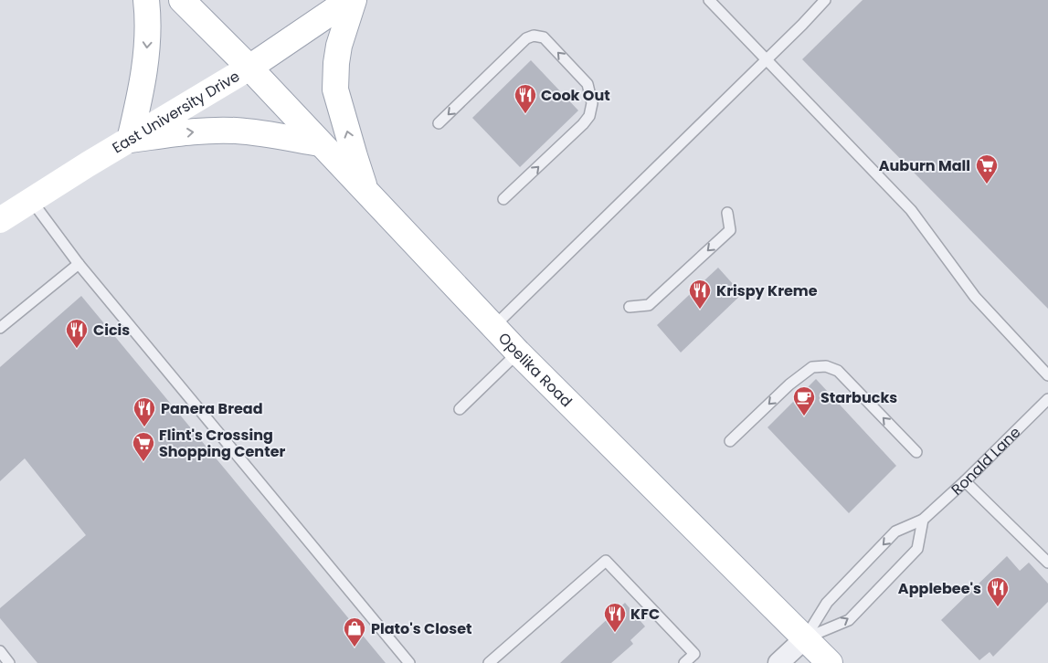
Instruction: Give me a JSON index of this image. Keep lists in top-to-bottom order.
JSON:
{
  "streets": {
    "main road": ["East University Drive", "Opelika Road"],
    "street": ["Ronald Lane"]
  },
  "crossings": [
    ["East University Drive", "Opelika Road"],
    ["Opelika Road", "Ronald Lane"]
  ],
  "places": {
    "restaurant": [
      "Cook Out",
      "Krispy Kreme",
      "Cicis",
      "Panera Bread",
      "Applebee's",
      "KFC"
    ],
    "supermarket": ["Auburn Mall", "Flint's Crossing Shopping Center"],
    "cafe": ["Starbucks"],
    "shop": ["Plato's Closet"]
  }
}
